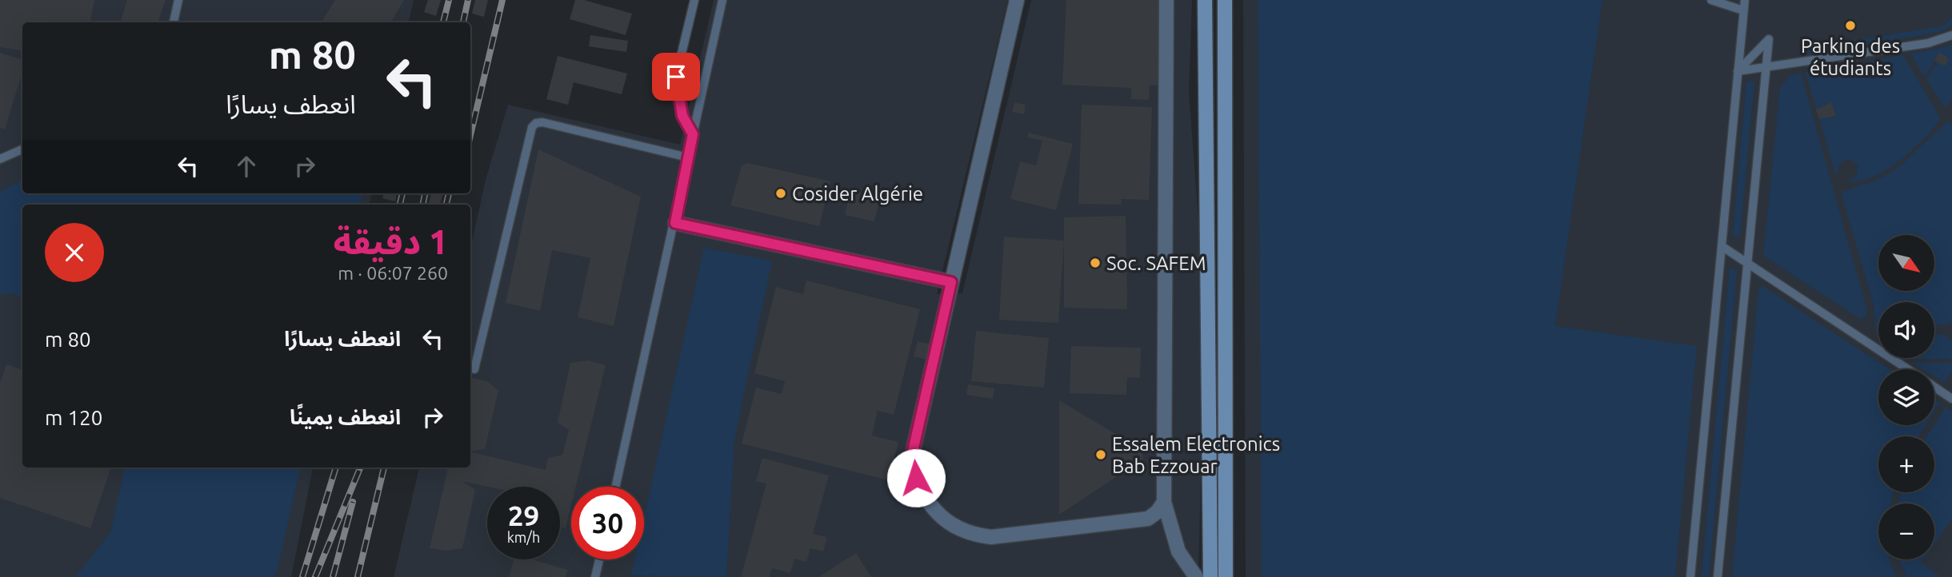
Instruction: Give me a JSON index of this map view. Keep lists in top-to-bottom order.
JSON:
{
  "places": [
    "Parking des étudiants",
    "Cosider Algérie",
    "Soc. SAFEM",
    "Essalem Electronics Bab Ezzouar"
  ],
  "north": "bottom right",
  "page": {
    "turn": ["80 m", "انعطف يسارًا"],
    "heading": ["1 دقيقة", "260 m · 06:07"],
    "map_buttons": ["+", "−"],
    "list": [
      {
        "name": "انعطف يسارًا",
        "value": "80 m"
      },
      {
        "name": "انعطف يمينًا",
        "value": "120 m"
      }
    ],
    "speed": "29 km/h",
    "limit": "30"
  }
}
